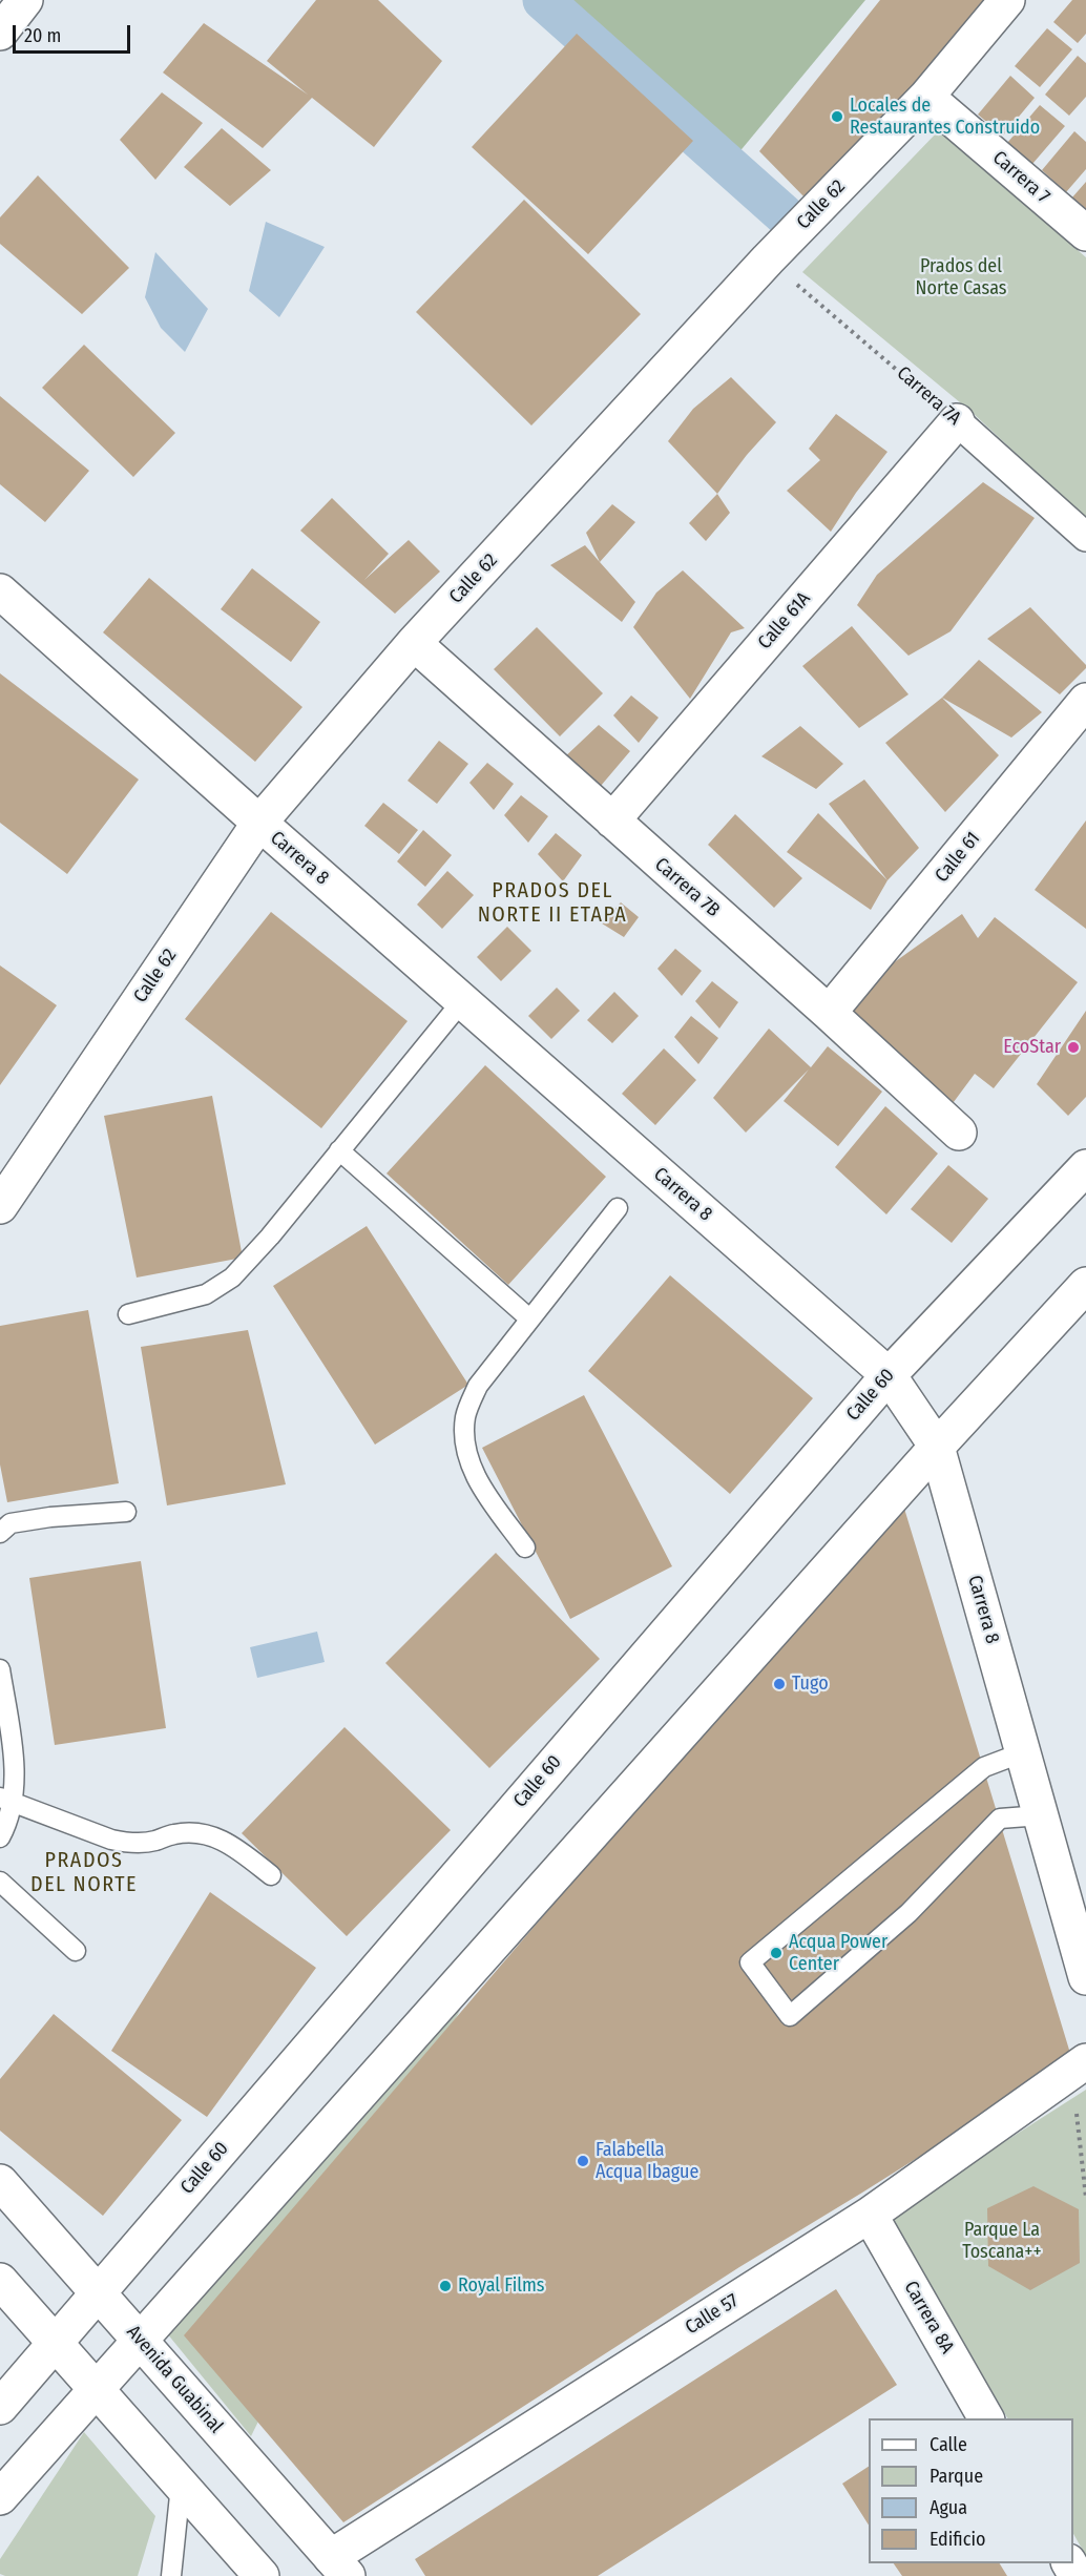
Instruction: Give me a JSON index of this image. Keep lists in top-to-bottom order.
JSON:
{
  "streets": {
    "street": [
      "Carrera 7",
      "Calle 62",
      "Carrera 7A",
      "Calle 61A",
      "Calle 61",
      "Carrera 8",
      "Carrera 7B",
      "Calle 60",
      "Calle 57",
      "Carrera 8A",
      "Avenida Guabinal"
    ]
  },
  "crossings": [
    ["Carrera 7", "Calle 62"],
    ["Calle 62", "Carrera 7A"],
    ["Calle 62", "Carrera 8"],
    ["Calle 62", "Carrera 7B"],
    ["Carrera 7A", "Calle 61A"],
    ["Calle 61A", "Carrera 7B"],
    ["Calle 61", "Carrera 7B"],
    ["Carrera 8", "Calle 60"],
    ["Calle 60", "Avenida Guabinal"],
    ["Calle 57", "Carrera 8A"],
    ["Calle 57", "Avenida Guabinal"]
  ],
  "districts": ["PRADOS DEL NORTE II ETAPA", "PRADOS DEL NORTE"],
  "parks": ["Prados del Norte Casas", "Parque La Toscana++"],
  "places": [
    "Locales de Restaurantes Construido",
    "EcoStar",
    "Tugo",
    "Acqua Power Center",
    "Falabella Acqua Ibague",
    "Royal Films"
  ],
  "legend": [
    "Calle",
    "Parque",
    "Agua",
    "Edificio"
  ],
  "scale_bar": "20 m"
}
